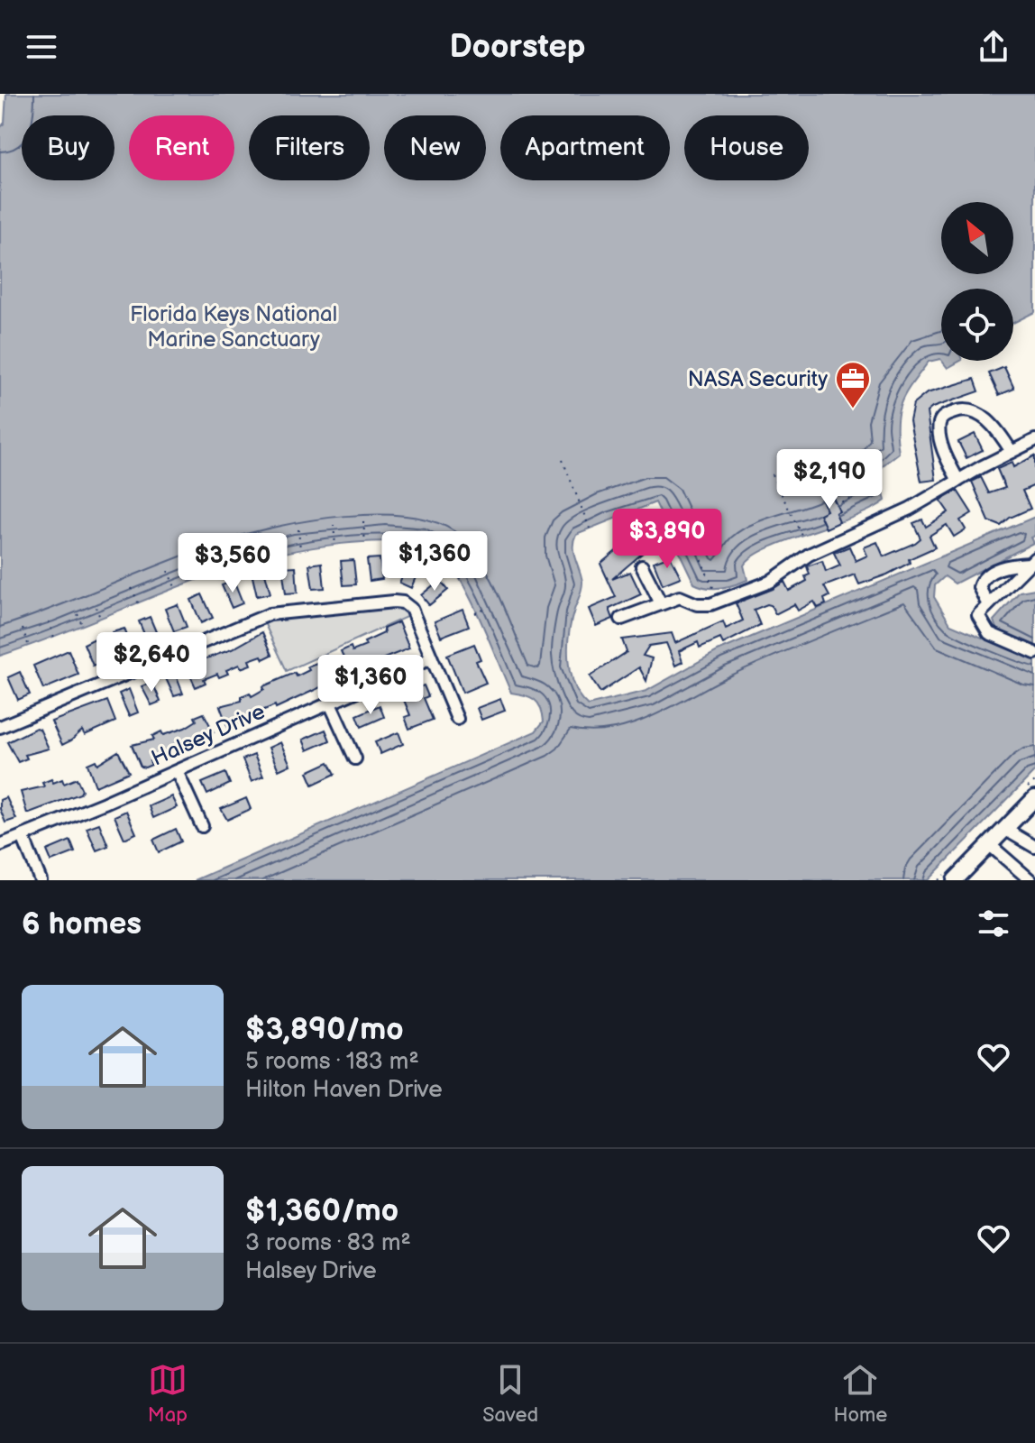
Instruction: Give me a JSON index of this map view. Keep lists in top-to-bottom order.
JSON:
{
  "streets": {
    "street": ["Halsey Drive"]
  },
  "parks": ["Florida Keys National Marine Sanctuary"],
  "places": {
    "office": ["NASA Security"]
  },
  "north": "top left",
  "page": {
    "header": "Doorstep",
    "chip": [
      "Buy",
      "Rent",
      "Filters",
      "New",
      "Apartment",
      "House"
    ],
    "price": [
      "$2,190",
      "$3,890",
      "$1,360",
      "$3,560",
      "$2,640",
      "$1,360"
    ],
    "heading": "6 homes",
    "list": [
      {
        "name": "$3,890/mo",
        "note": "5 rooms · 183 m² · Hilton Haven Drive"
      },
      {
        "name": "$1,360/mo",
        "note": "3 rooms · 83 m² · Halsey Drive"
      }
    ],
    "tabs": ["Map", "Saved", "Home"]
  }
}
